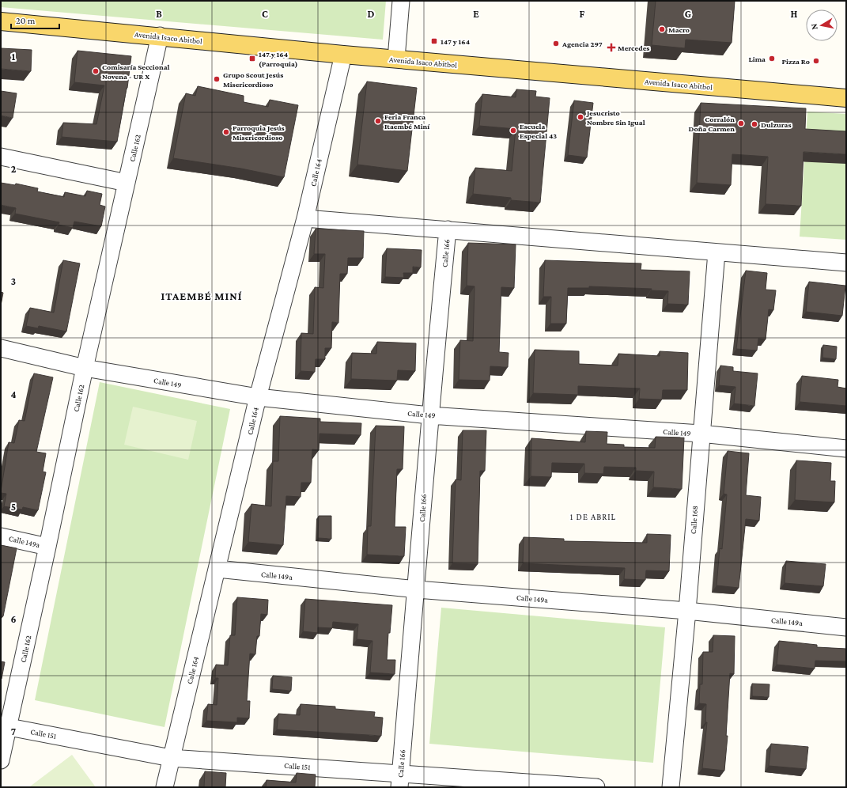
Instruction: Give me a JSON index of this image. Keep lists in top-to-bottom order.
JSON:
{
  "streets": {
    "main road": ["Avenida Isaco Abitbol"],
    "street": [
      "Calle 162",
      "Calle 164",
      "Calle 166",
      "Calle 149",
      "Calle 168",
      "Calle 149a",
      "Calle 151"
    ]
  },
  "crossings": [
    ["Avenida Isaco Abitbol", "Calle 162"],
    ["Avenida Isaco Abitbol", "Calle 164"],
    ["Calle 162", "Calle 149"],
    ["Calle 162", "Calle 149a"],
    ["Calle 162", "Calle 151"],
    ["Calle 164", "Calle 149"],
    ["Calle 164", "Calle 149a"],
    ["Calle 164", "Calle 151"],
    ["Calle 166", "Calle 149"],
    ["Calle 166", "Calle 149a"],
    ["Calle 166", "Calle 151"],
    ["Calle 149", "Calle 168"],
    ["Calle 168", "Calle 149a"]
  ],
  "districts": ["ITAEMBÉ MINÍ", "1 DE ABRIL"],
  "places": {
    "other": [
      "Macro",
      "Agencia 297",
      "Lima",
      "Pizza Ro",
      "Comisaría Seccional Novena - UR X",
      "Grupo Scout Jesús Misericordioso",
      "Jesucristo Nombre Sin Igual",
      "Feria Franca Itaembé Miní",
      "Corralón Doña Carmen",
      "Dulzuras",
      "Escuela Especial 43",
      "Parroquia Jesús Misericordioso"
    ],
    "transit": ["147 y 164", "147 y 164 (Parroquia)"],
    "health": ["Mercedes"]
  },
  "scale_bar": "20 m",
  "north": "left",
  "grid": {
    "columns": [
      "B",
      "C",
      "D",
      "E",
      "F",
      "G",
      "H"
    ],
    "rows": [
      "1",
      "2",
      "3",
      "4",
      "5",
      "6",
      "7"
    ]
  }
}
